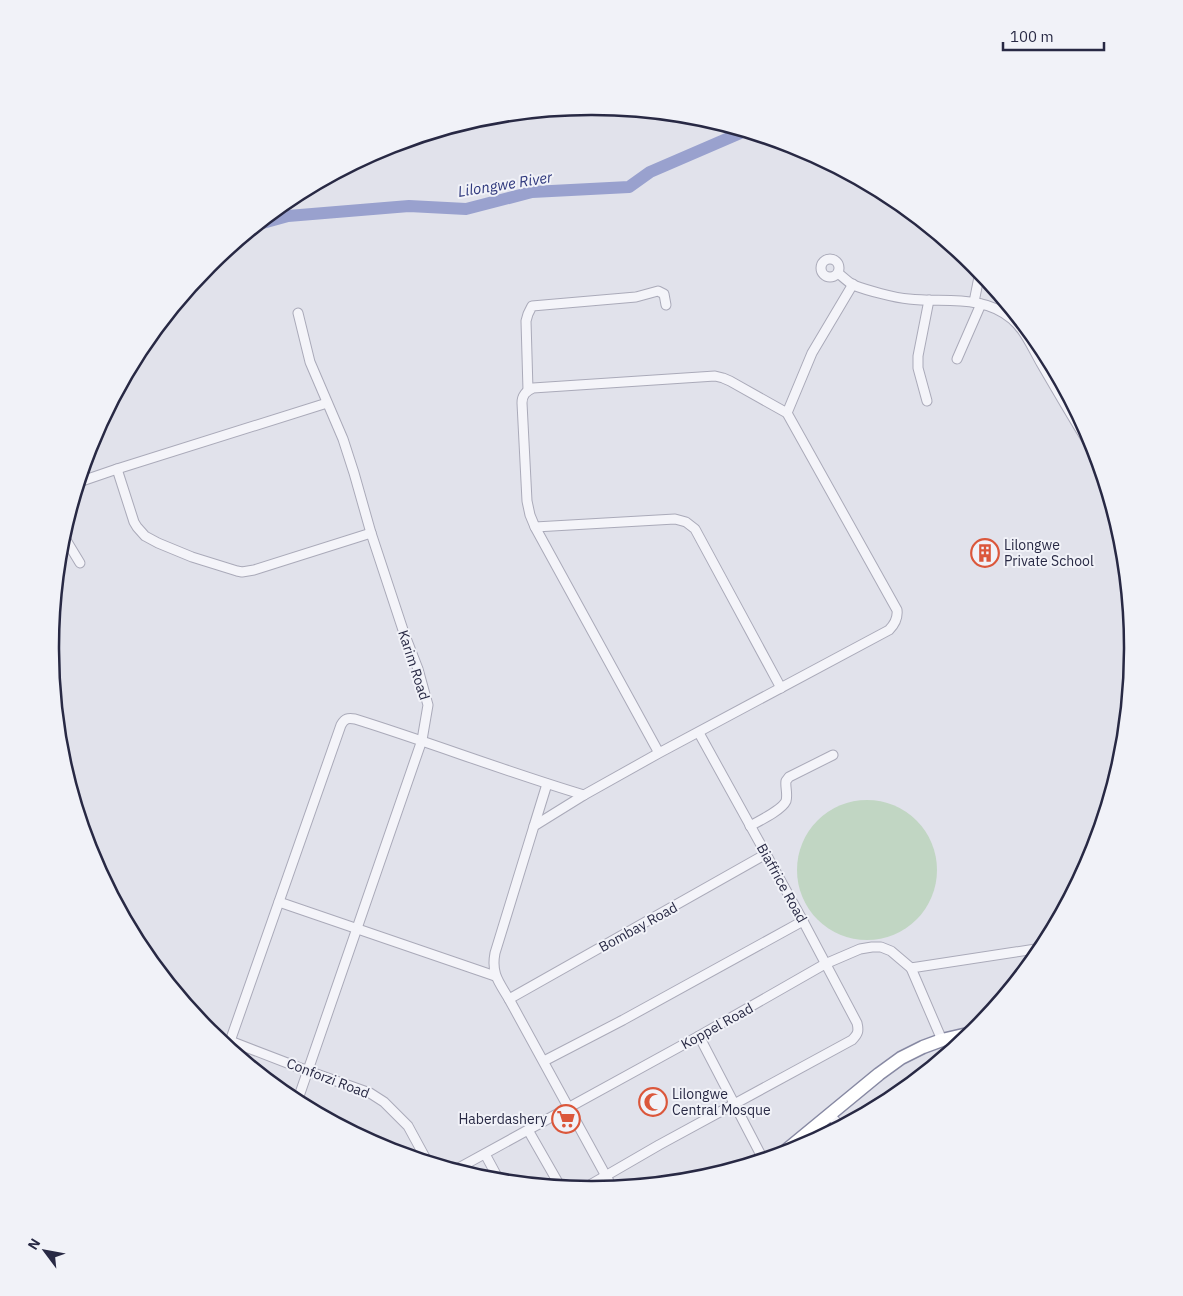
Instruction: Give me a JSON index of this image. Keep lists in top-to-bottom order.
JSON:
{
  "streets": {
    "street": [
      "Karim Road",
      "Biaffrice Road",
      "Bombay Road",
      "Koppel Road",
      "Conforzi Road"
    ]
  },
  "crossings": [
    ["Karim Road", "Conforzi Road"],
    ["Biaffrice Road", "Bombay Road"],
    ["Biaffrice Road", "Koppel Road"]
  ],
  "water": ["Lilongwe River"],
  "places": {
    "building": ["Lilongwe Private School"],
    "mosque": ["Lilongwe Central Mosque"],
    "supermarket": ["Haberdashery"]
  },
  "scale_bar": "100 m",
  "north": "top left"
}
